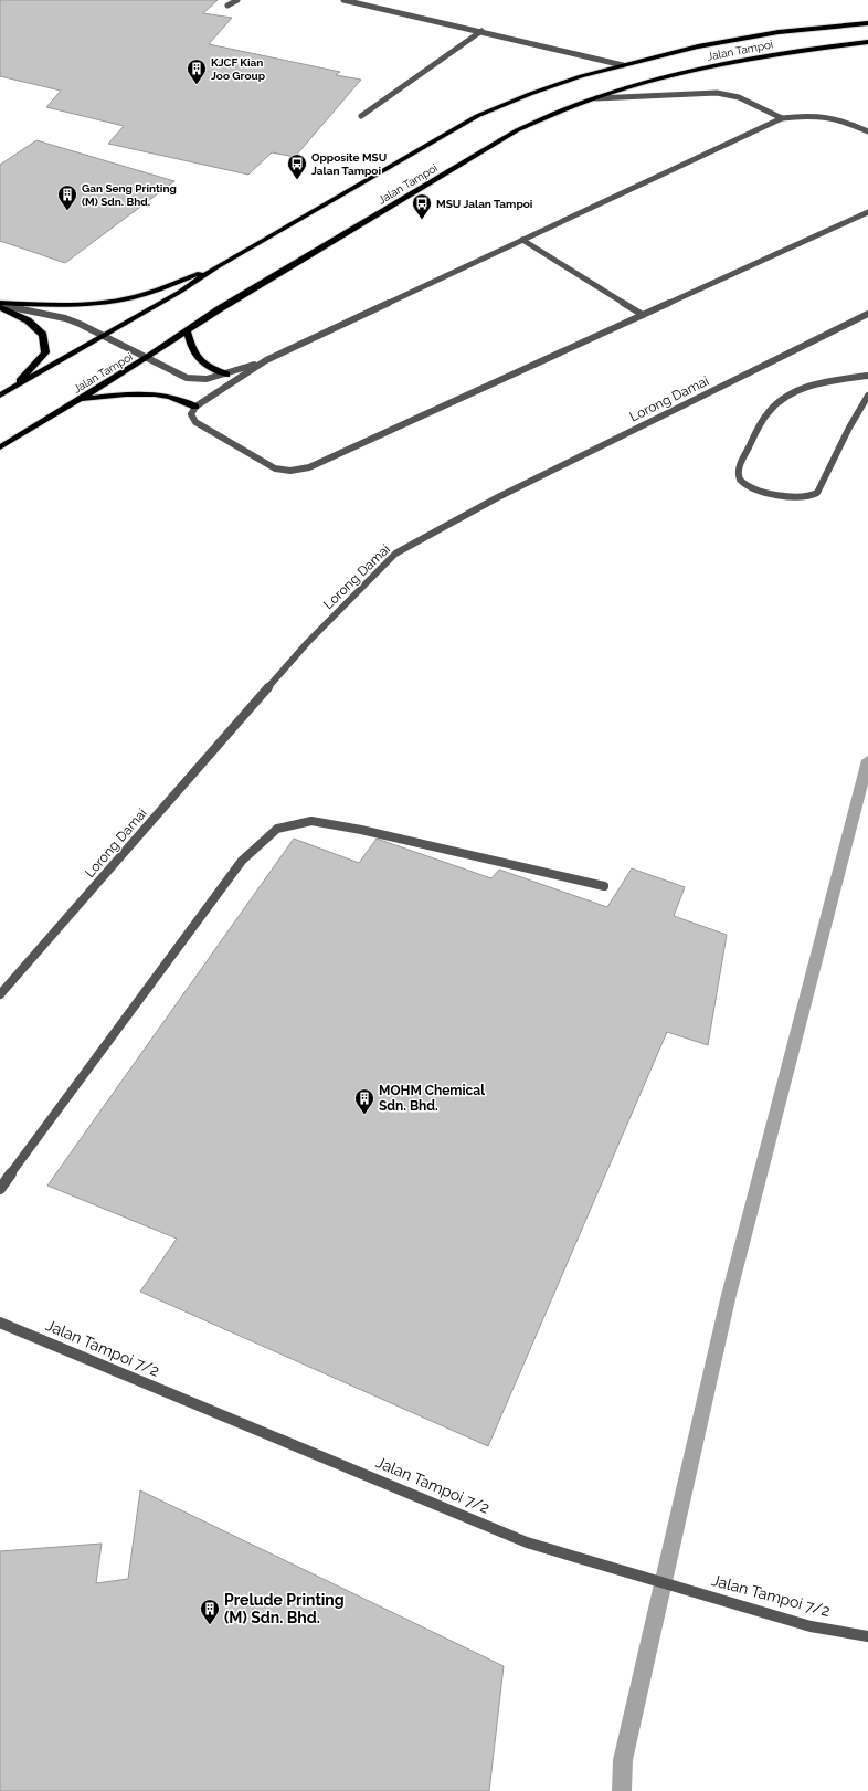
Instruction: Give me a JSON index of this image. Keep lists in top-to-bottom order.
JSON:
{
  "streets": {
    "main road": ["Jalan Tampoi"],
    "street": ["Lorong Damai", "Jalan Tampoi 7/2"]
  },
  "places": {
    "building": [
      "KJCF Kian Joo Group",
      "Gan Seng Printing (M) Sdn. Bhd.",
      "MOHM Chemical Sdn. Bhd.",
      "Prelude Printing (M) Sdn. Bhd."
    ],
    "bus stop": ["Opposite MSU Jalan Tampoi", "MSU Jalan Tampoi"]
  }
}
